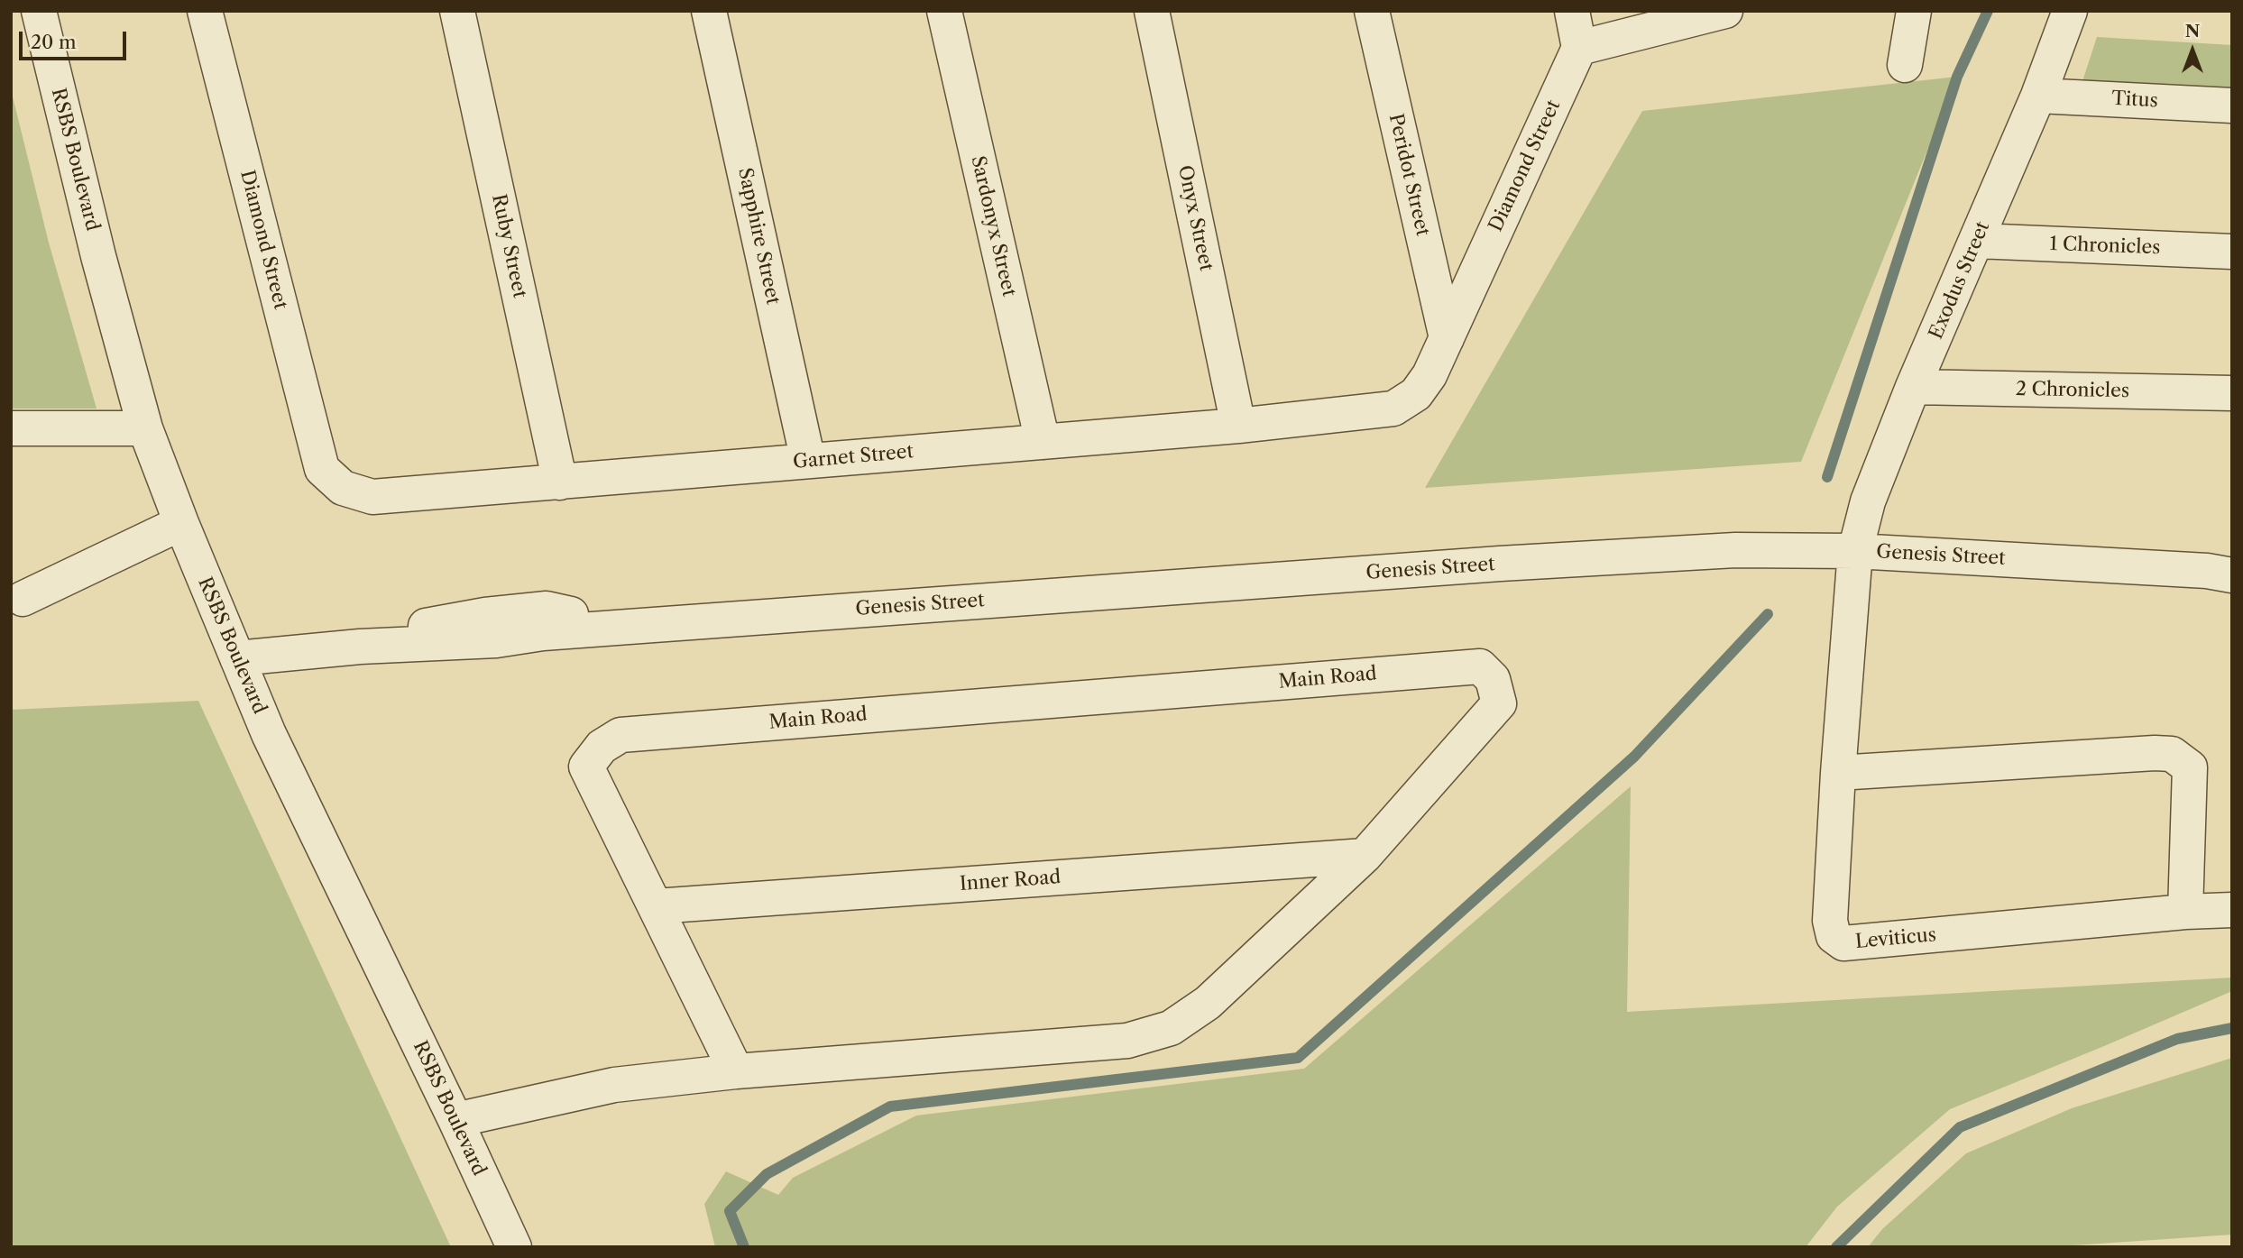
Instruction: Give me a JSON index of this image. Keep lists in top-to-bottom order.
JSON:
{
  "streets": {
    "street": [
      "Titus",
      "RSBS Boulevard",
      "Diamond Street",
      "Peridot Street",
      "Onyx Street",
      "Sardonyx Street",
      "Sapphire Street",
      "Ruby Street",
      "1 Chronicles",
      "Exodus Street",
      "2 Chronicles",
      "Garnet Street",
      "Genesis Street",
      "Main Road",
      "Inner Road",
      "Leviticus"
    ]
  },
  "crossings": [
    ["Titus", "Exodus Street"],
    ["RSBS Boulevard", "Genesis Street"],
    ["RSBS Boulevard", "Main Road"],
    ["Diamond Street", "Peridot Street"],
    ["Diamond Street", "Garnet Street"],
    ["Onyx Street", "Garnet Street"],
    ["Sardonyx Street", "Garnet Street"],
    ["Sapphire Street", "Garnet Street"],
    ["Ruby Street", "Garnet Street"],
    ["1 Chronicles", "Exodus Street"],
    ["Exodus Street", "2 Chronicles"],
    ["Exodus Street", "Genesis Street"],
    ["Exodus Street", "Leviticus"],
    ["Genesis Street", "Leviticus"],
    ["Main Road", "Inner Road"]
  ],
  "scale_bar": "20 m",
  "north": "top"
}
